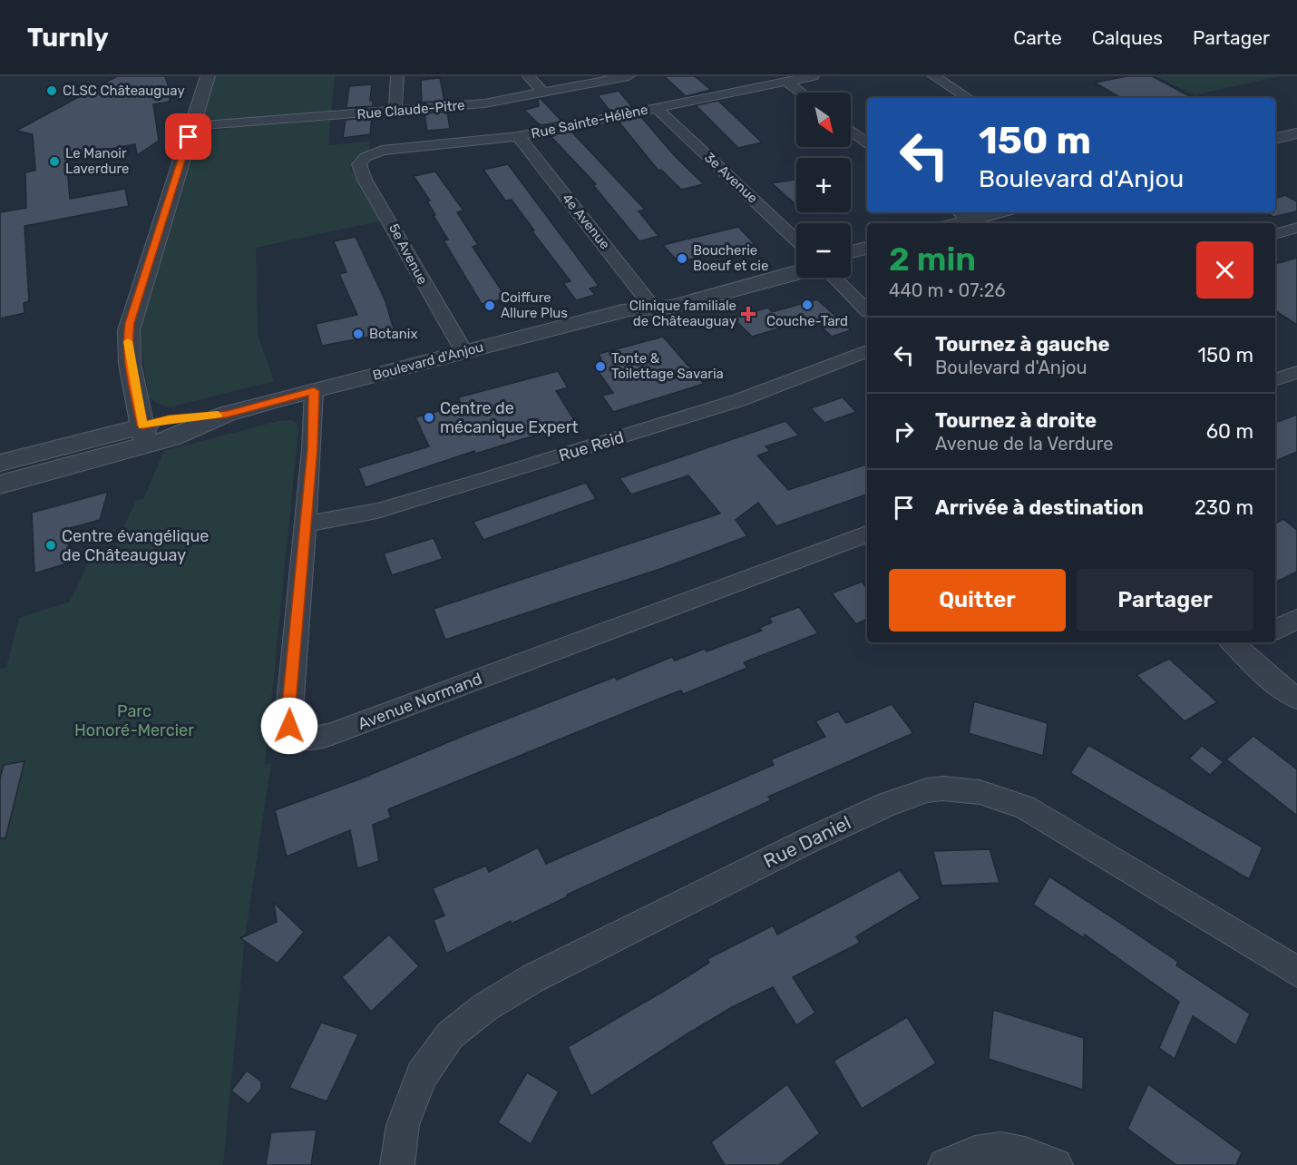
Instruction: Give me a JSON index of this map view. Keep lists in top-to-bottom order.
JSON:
{
  "streets": {
    "street": [
      "Rue Claude-Pitre",
      "Rue Sainte-Hélène",
      "3e Avenue",
      "4e Avenue",
      "5e Avenue",
      "Boulevard d'Anjou",
      "Rue Reid",
      "Avenue Normand",
      "Rue Daniel"
    ]
  },
  "crossings": [
    ["Rue Sainte-Hélène", "3e Avenue"],
    ["Rue Sainte-Hélène", "4e Avenue"],
    ["Rue Sainte-Hélène", "5e Avenue"],
    ["4e Avenue", "Boulevard d'Anjou"],
    ["5e Avenue", "Boulevard d'Anjou"],
    ["Boulevard d'Anjou", "Avenue Normand"],
    ["Rue Reid", "Avenue Normand"]
  ],
  "parks": ["Parc Honoré-Mercier"],
  "places": {
    "other": [
      "CLSC Châteauguay",
      "Le Manoir Laverdure",
      "Boucherie Boeuf et cie",
      "Couche-Tard",
      "Coiffure Allure Plus",
      "Botanix",
      "Tonte & Toilettage Savaria",
      "Centre de mécanique Expert",
      "Centre évangélique de Châteauguay"
    ],
    "health": ["Clinique familiale de Châteauguay"]
  },
  "north": "bottom right",
  "page": {
    "header": "Turnly",
    "nav": ["Carte", "Calques", "Partager"],
    "map_buttons": ["+", "−"],
    "turn": ["150 m", "Boulevard d'Anjou"],
    "heading": ["2 min", "440 m · 07:26"],
    "list": [
      {
        "name": "Tournez à gauche",
        "note": "Boulevard d'Anjou",
        "value": "150 m"
      },
      {
        "name": "Tournez à droite",
        "note": "Avenue de la Verdure",
        "value": "60 m"
      },
      {
        "name": "Arrivée à destination",
        "value": "230 m"
      }
    ],
    "buttons": ["Quitter", "Partager"]
  }
}
